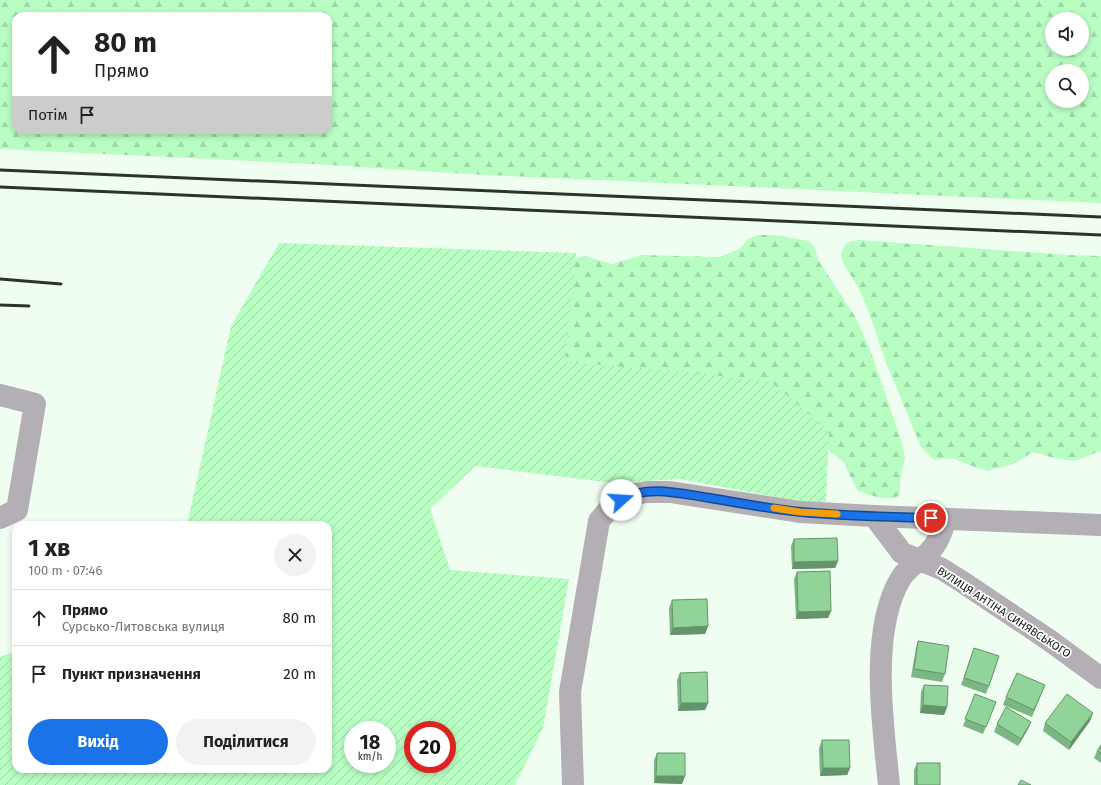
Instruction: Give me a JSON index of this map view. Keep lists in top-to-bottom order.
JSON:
{
  "streets": {
    "street": ["ВУЛИЦЯ АНТІНА СИНЯВСЬКОГО"]
  },
  "page": {
    "turn": ["80 m", "Прямо"],
    "then": "Потім",
    "heading": ["1 хв", "100 m · 07:46"],
    "list": [
      {
        "name": "Прямо",
        "note": "Сурсько-Литовська вулиця",
        "value": "80 m"
      },
      {
        "name": "Пункт призначення",
        "value": "20 m"
      }
    ],
    "buttons": ["Вихід", "Поділитися"],
    "speed": "18 km/h",
    "limit": "20"
  }
}
